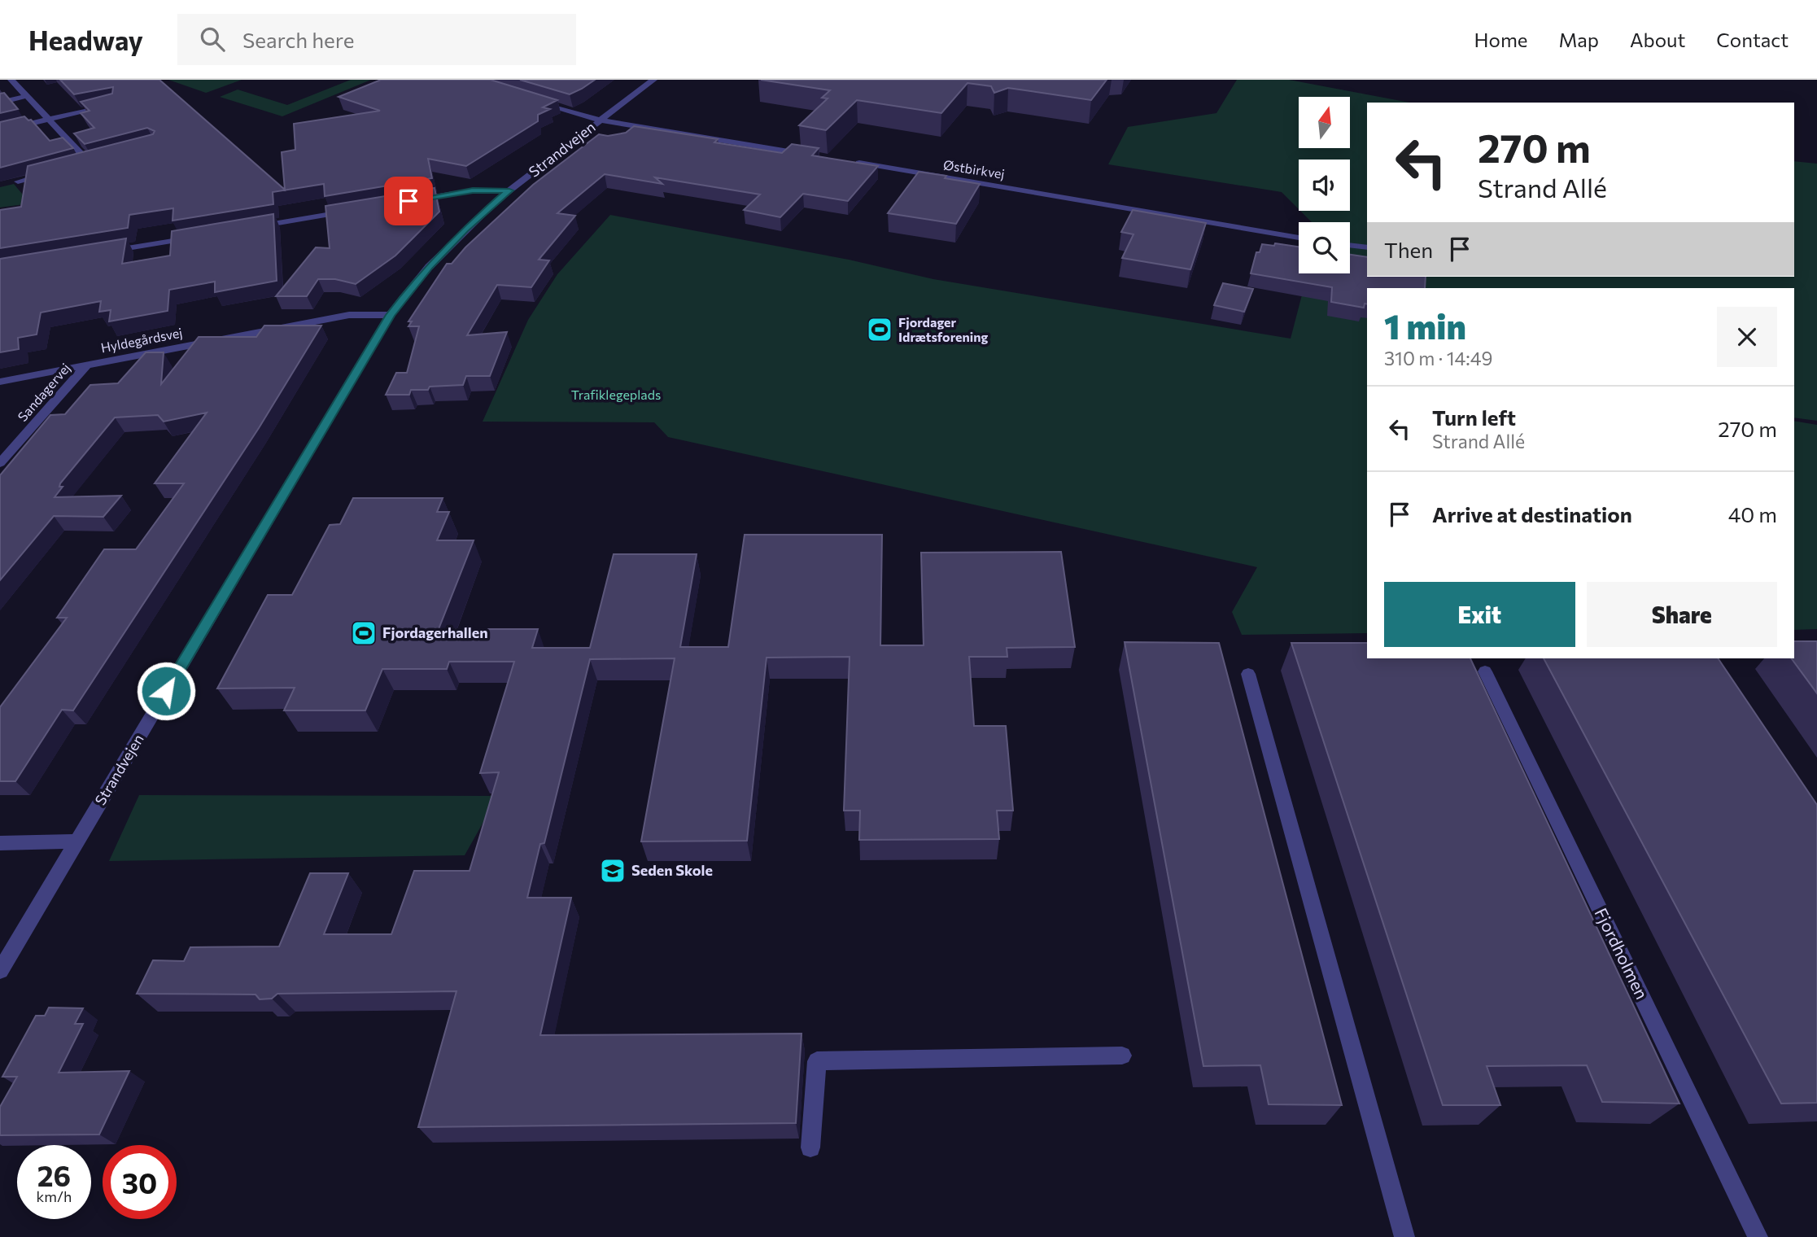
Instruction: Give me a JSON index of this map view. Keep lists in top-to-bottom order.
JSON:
{
  "streets": {
    "street": [
      "Strandvejen",
      "Østbirkvej",
      "Hyldegårdsvej",
      "Sandagervej",
      "Fjordholmen"
    ]
  },
  "crossings": [
    ["Strandvejen", "Hyldegårdsvej"],
    ["Hyldegårdsvej", "Sandagervej"]
  ],
  "parks": ["Trafiklegeplads"],
  "places": {
    "sports": ["Fjordager Idrætsforening", "Fjordagerhallen"],
    "school or university": ["Seden Skole"]
  },
  "north": "top",
  "page": {
    "header": "Headway",
    "search": "Search here",
    "nav": [
      "Home",
      "Map",
      "About",
      "Contact"
    ],
    "turn": ["270 m", "Strand Allé"],
    "then": "Then",
    "heading": ["1 min", "310 m · 14:49"],
    "list": [
      {
        "name": "Turn left",
        "note": "Strand Allé",
        "value": "270 m"
      },
      {
        "name": "Arrive at destination",
        "value": "40 m"
      }
    ],
    "buttons": ["Exit", "Share"],
    "speed": "26 km/h",
    "limit": "30"
  }
}
